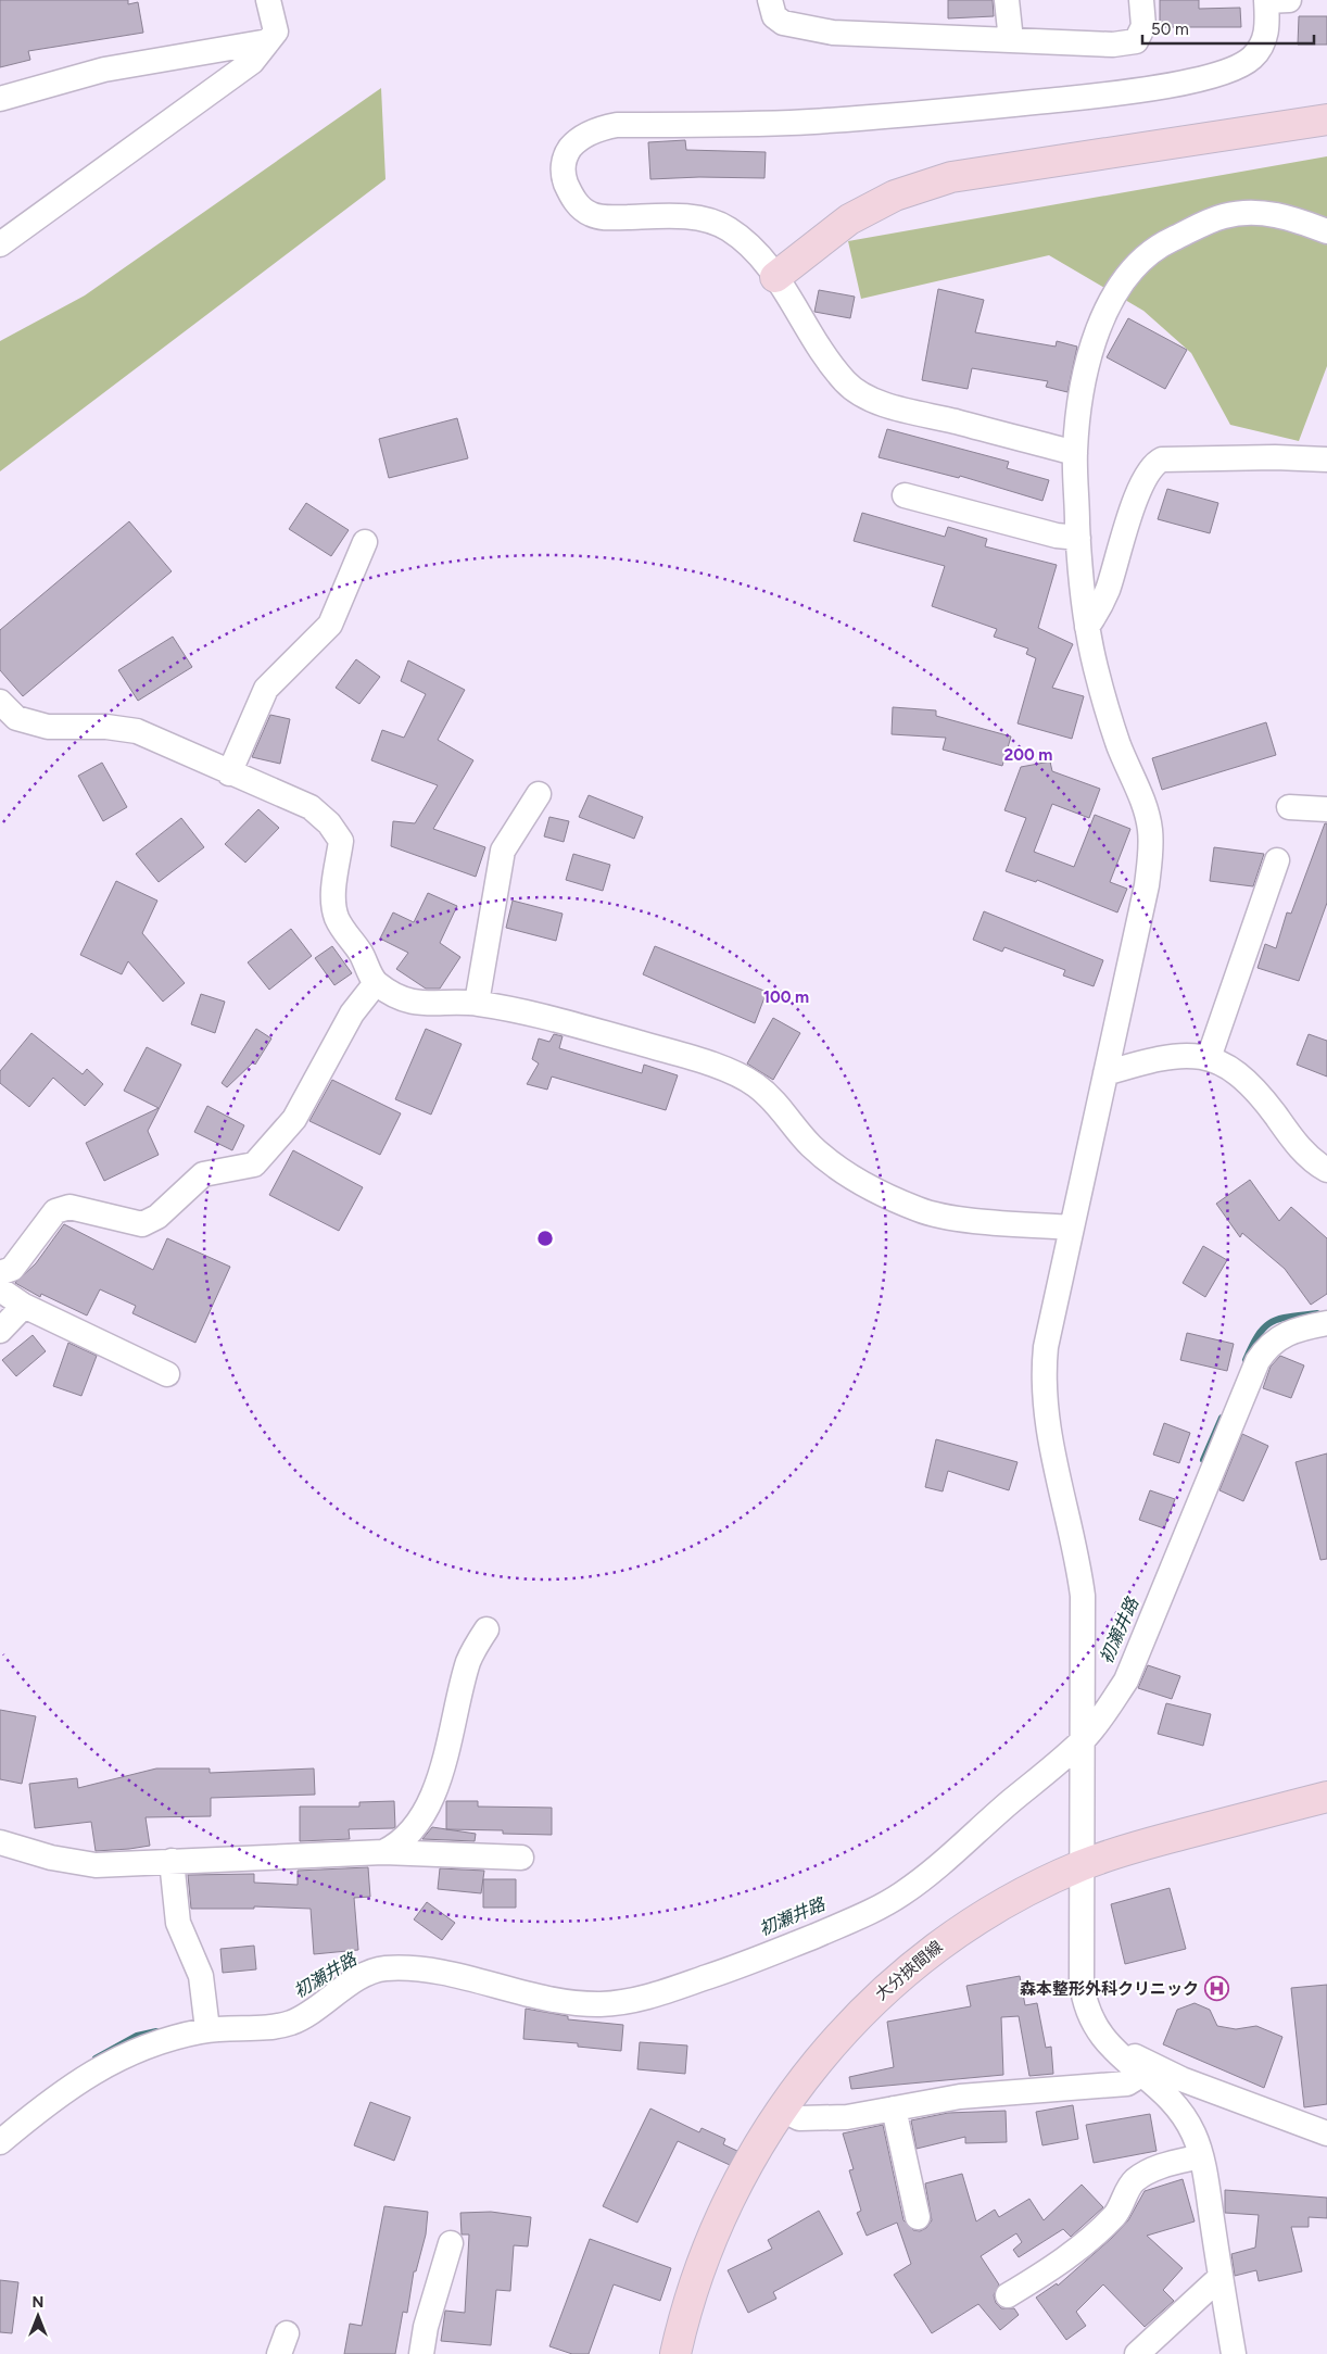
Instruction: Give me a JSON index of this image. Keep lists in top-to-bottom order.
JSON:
{
  "streets": {
    "main road": ["大分挾間線"]
  },
  "water": ["初瀬井路"],
  "places": {
    "hospital": ["森本整形外科クリニック"]
  },
  "scale_bar": "50 m",
  "north": "top",
  "rings": ["200 m", "100 m"]
}
